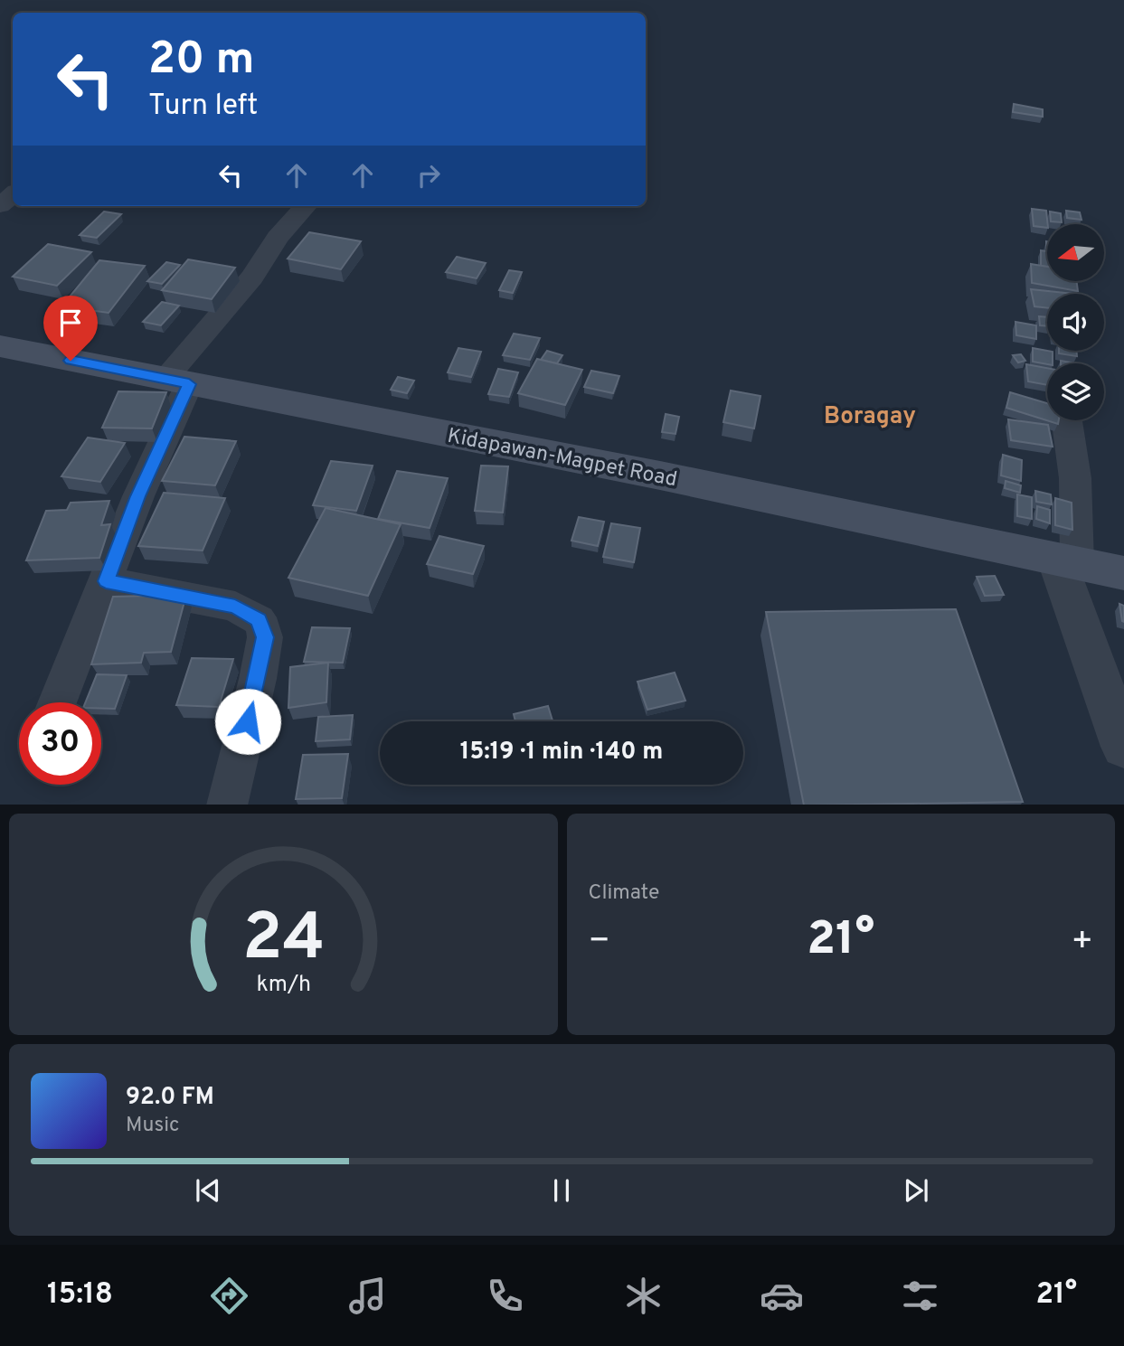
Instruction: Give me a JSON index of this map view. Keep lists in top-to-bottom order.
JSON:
{
  "streets": {
    "main road": ["Kidapawan-Magpet Road"]
  },
  "districts": ["Boragay"],
  "north": "left",
  "page": {
    "turn": ["20 m", "Turn left"],
    "limit": "30",
    "trip": "15:19 · 1 min · 140 m",
    "tile": "Climate",
    "heat": ["−", "21°", "+"],
    "song": ["92.0 FM", "Music"],
    "tabs": ["15:18", "21°"],
    "gauge": ["24", "km/h"]
  }
}
